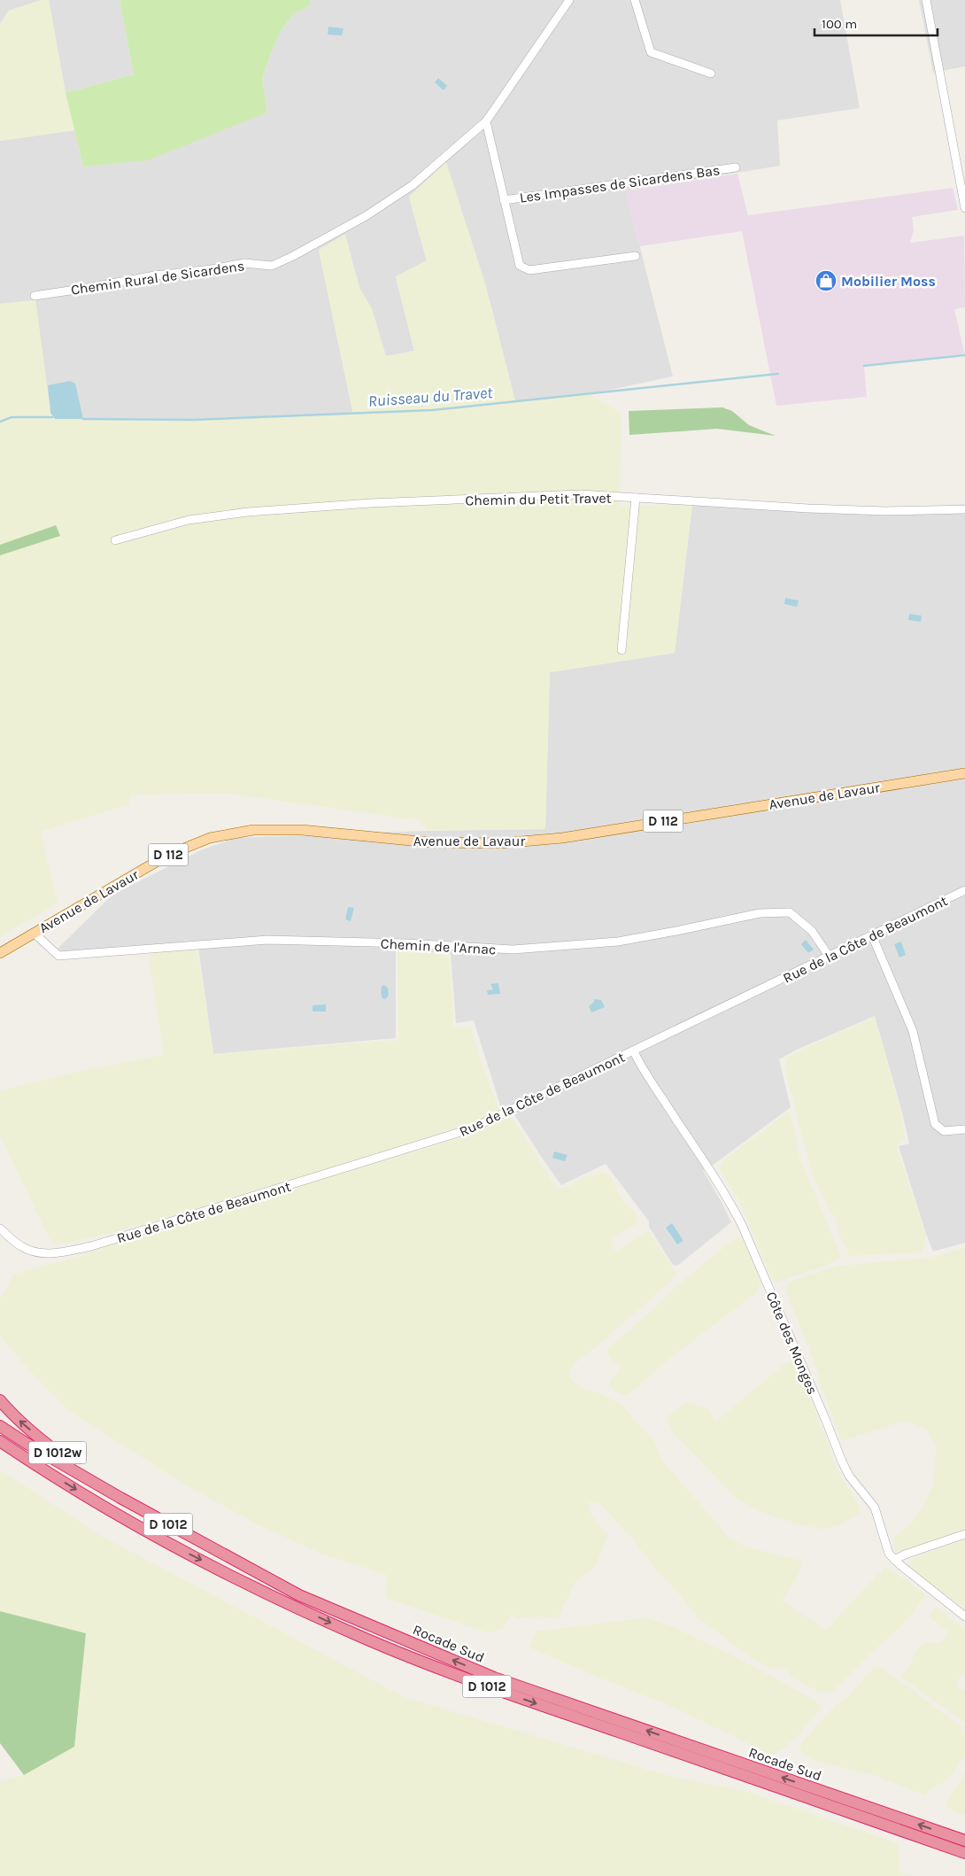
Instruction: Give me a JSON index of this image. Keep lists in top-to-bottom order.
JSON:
{
  "streets": {
    "highway": ["D 1012w", "D 1012", "Rocade Sud"],
    "main road": ["Avenue de Lavaur", "D 112"],
    "street": [
      "Les Impasses de Sicardens Bas",
      "Chemin Rural de Sicardens",
      "Chemin du Petit Travet",
      "Rue de la Côte de Beaumont",
      "Chemin de l'Arnac",
      "Côte des Monges"
    ]
  },
  "crossings": [
    ["Les Impasses de Sicardens Bas", "Chemin Rural de Sicardens"],
    ["Avenue de Lavaur", "Chemin de l'Arnac"],
    ["Rue de la Côte de Beaumont", "Chemin de l'Arnac"],
    ["Rue de la Côte de Beaumont", "Côte des Monges"],
    ["D 1012w", "Rocade Sud"]
  ],
  "water": ["Ruisseau du Travet"],
  "places": {
    "shop": ["Mobilier Moss"]
  },
  "scale_bar": "100 m"
}
